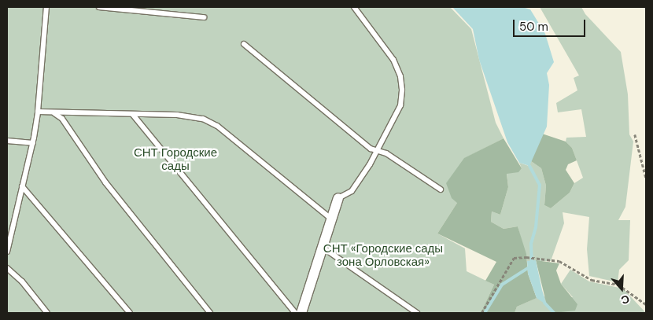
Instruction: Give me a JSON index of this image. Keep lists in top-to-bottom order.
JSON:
{
  "parks": ["СНТ Городские сады", "СНТ «Городские сады зона Орловская»"],
  "scale_bar": "50 m",
  "north": "bottom"
}
